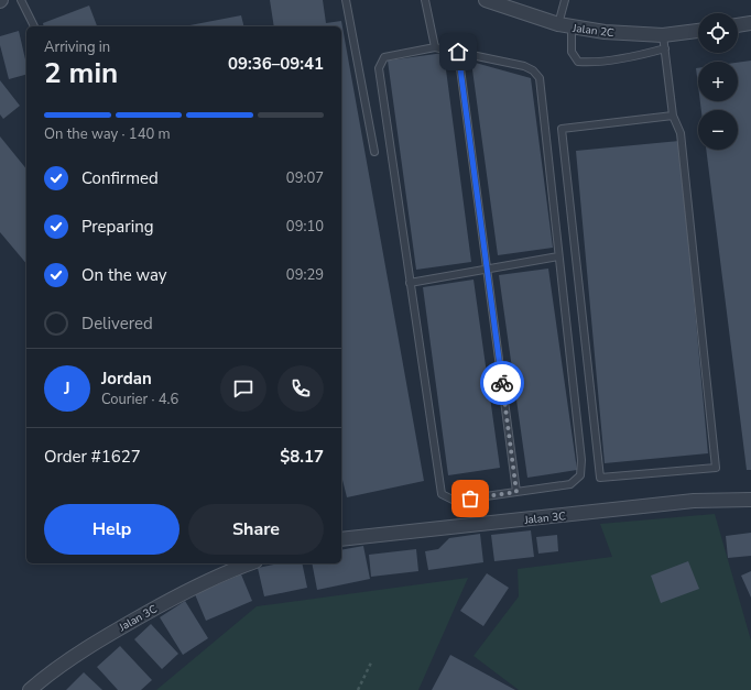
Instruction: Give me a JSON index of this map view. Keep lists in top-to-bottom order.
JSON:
{
  "streets": {
    "street": ["Jalan 2C", "Jalan 3C"]
  },
  "page": {
    "map_buttons": ["+", "−"],
    "heading": ["2 min", "Arriving in", "09:36–09:41"],
    "panel": [
      "Jordan",
      "Courier · 4.6",
      "Order #1627",
      "$8.17"
    ],
    "bar": "On the way · 140 m",
    "list": [
      ["Confirmed", "09:07"],
      ["Preparing", "09:10"],
      ["On the way", "09:29"],
      "Delivered"
    ],
    "round": "J",
    "buttons": ["Help", "Share"]
  }
}
